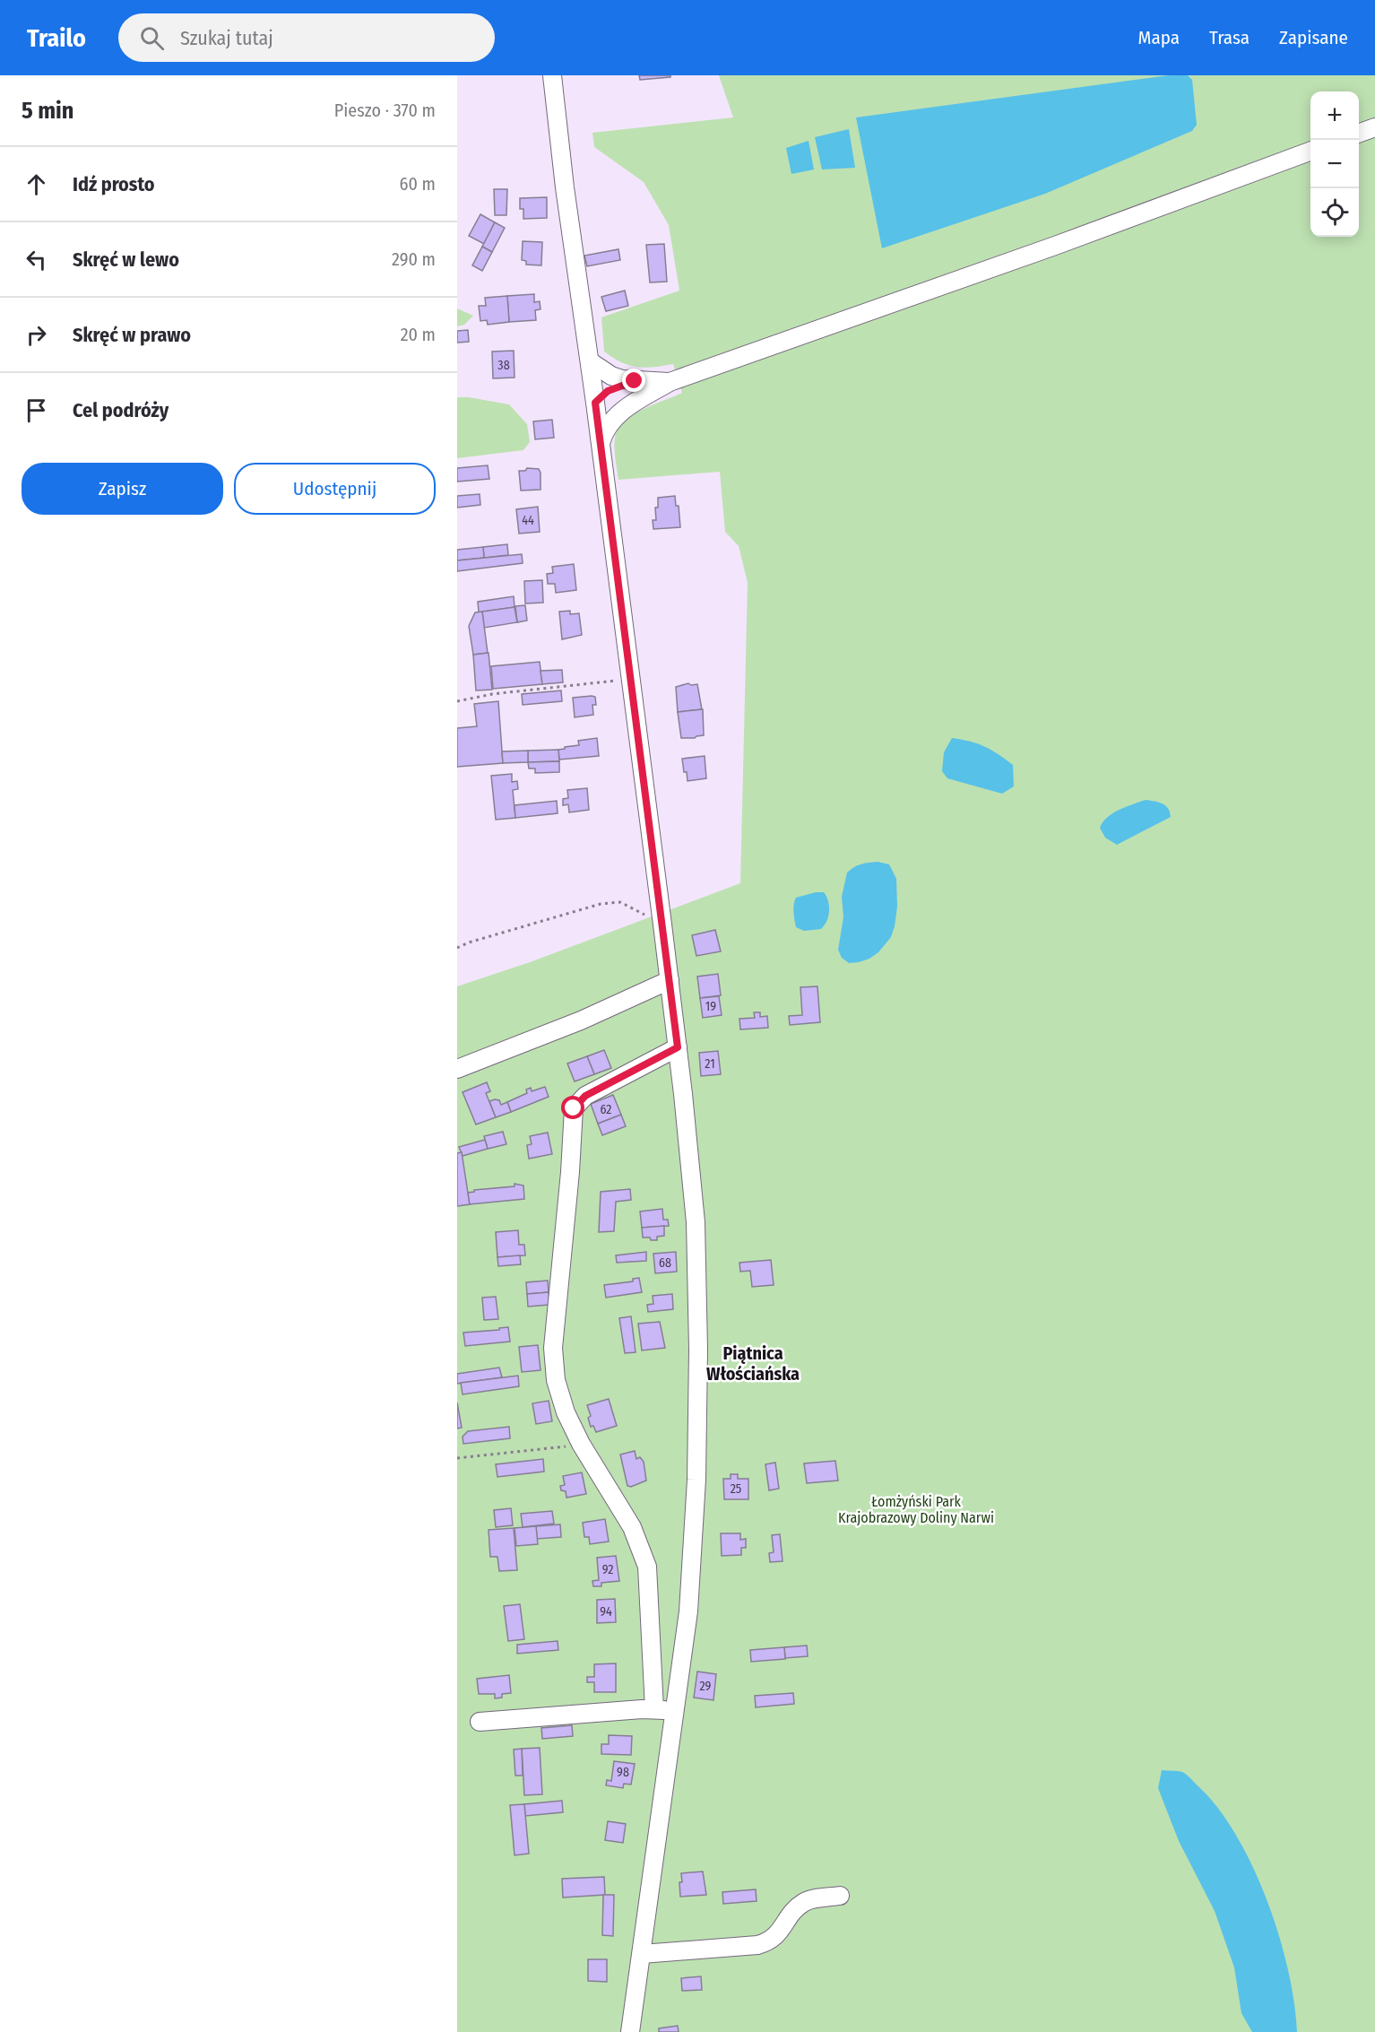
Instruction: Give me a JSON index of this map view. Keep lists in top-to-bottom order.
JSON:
{
  "districts": ["Piątnica Włościańska"],
  "parks": ["Łomżyński Park Krajobrazowy Doliny Narwi"],
  "house_numbers": [
    "38",
    "44",
    "19",
    "21",
    "62",
    "68",
    "25",
    "92",
    "94",
    "29",
    "98"
  ],
  "page": {
    "header": "Trailo",
    "search": "Szukaj tutaj",
    "nav": ["Mapa", "Trasa", "Zapisane"],
    "heading": ["5 min", "Pieszo · 370 m"],
    "map_buttons": ["+", "−"],
    "list": [
      ["Idź prosto", "60 m"],
      ["Skręć w lewo", "290 m"],
      ["Skręć w prawo", "20 m"],
      "Cel podróży"
    ],
    "buttons": ["Zapisz", "Udostępnij"]
  }
}
